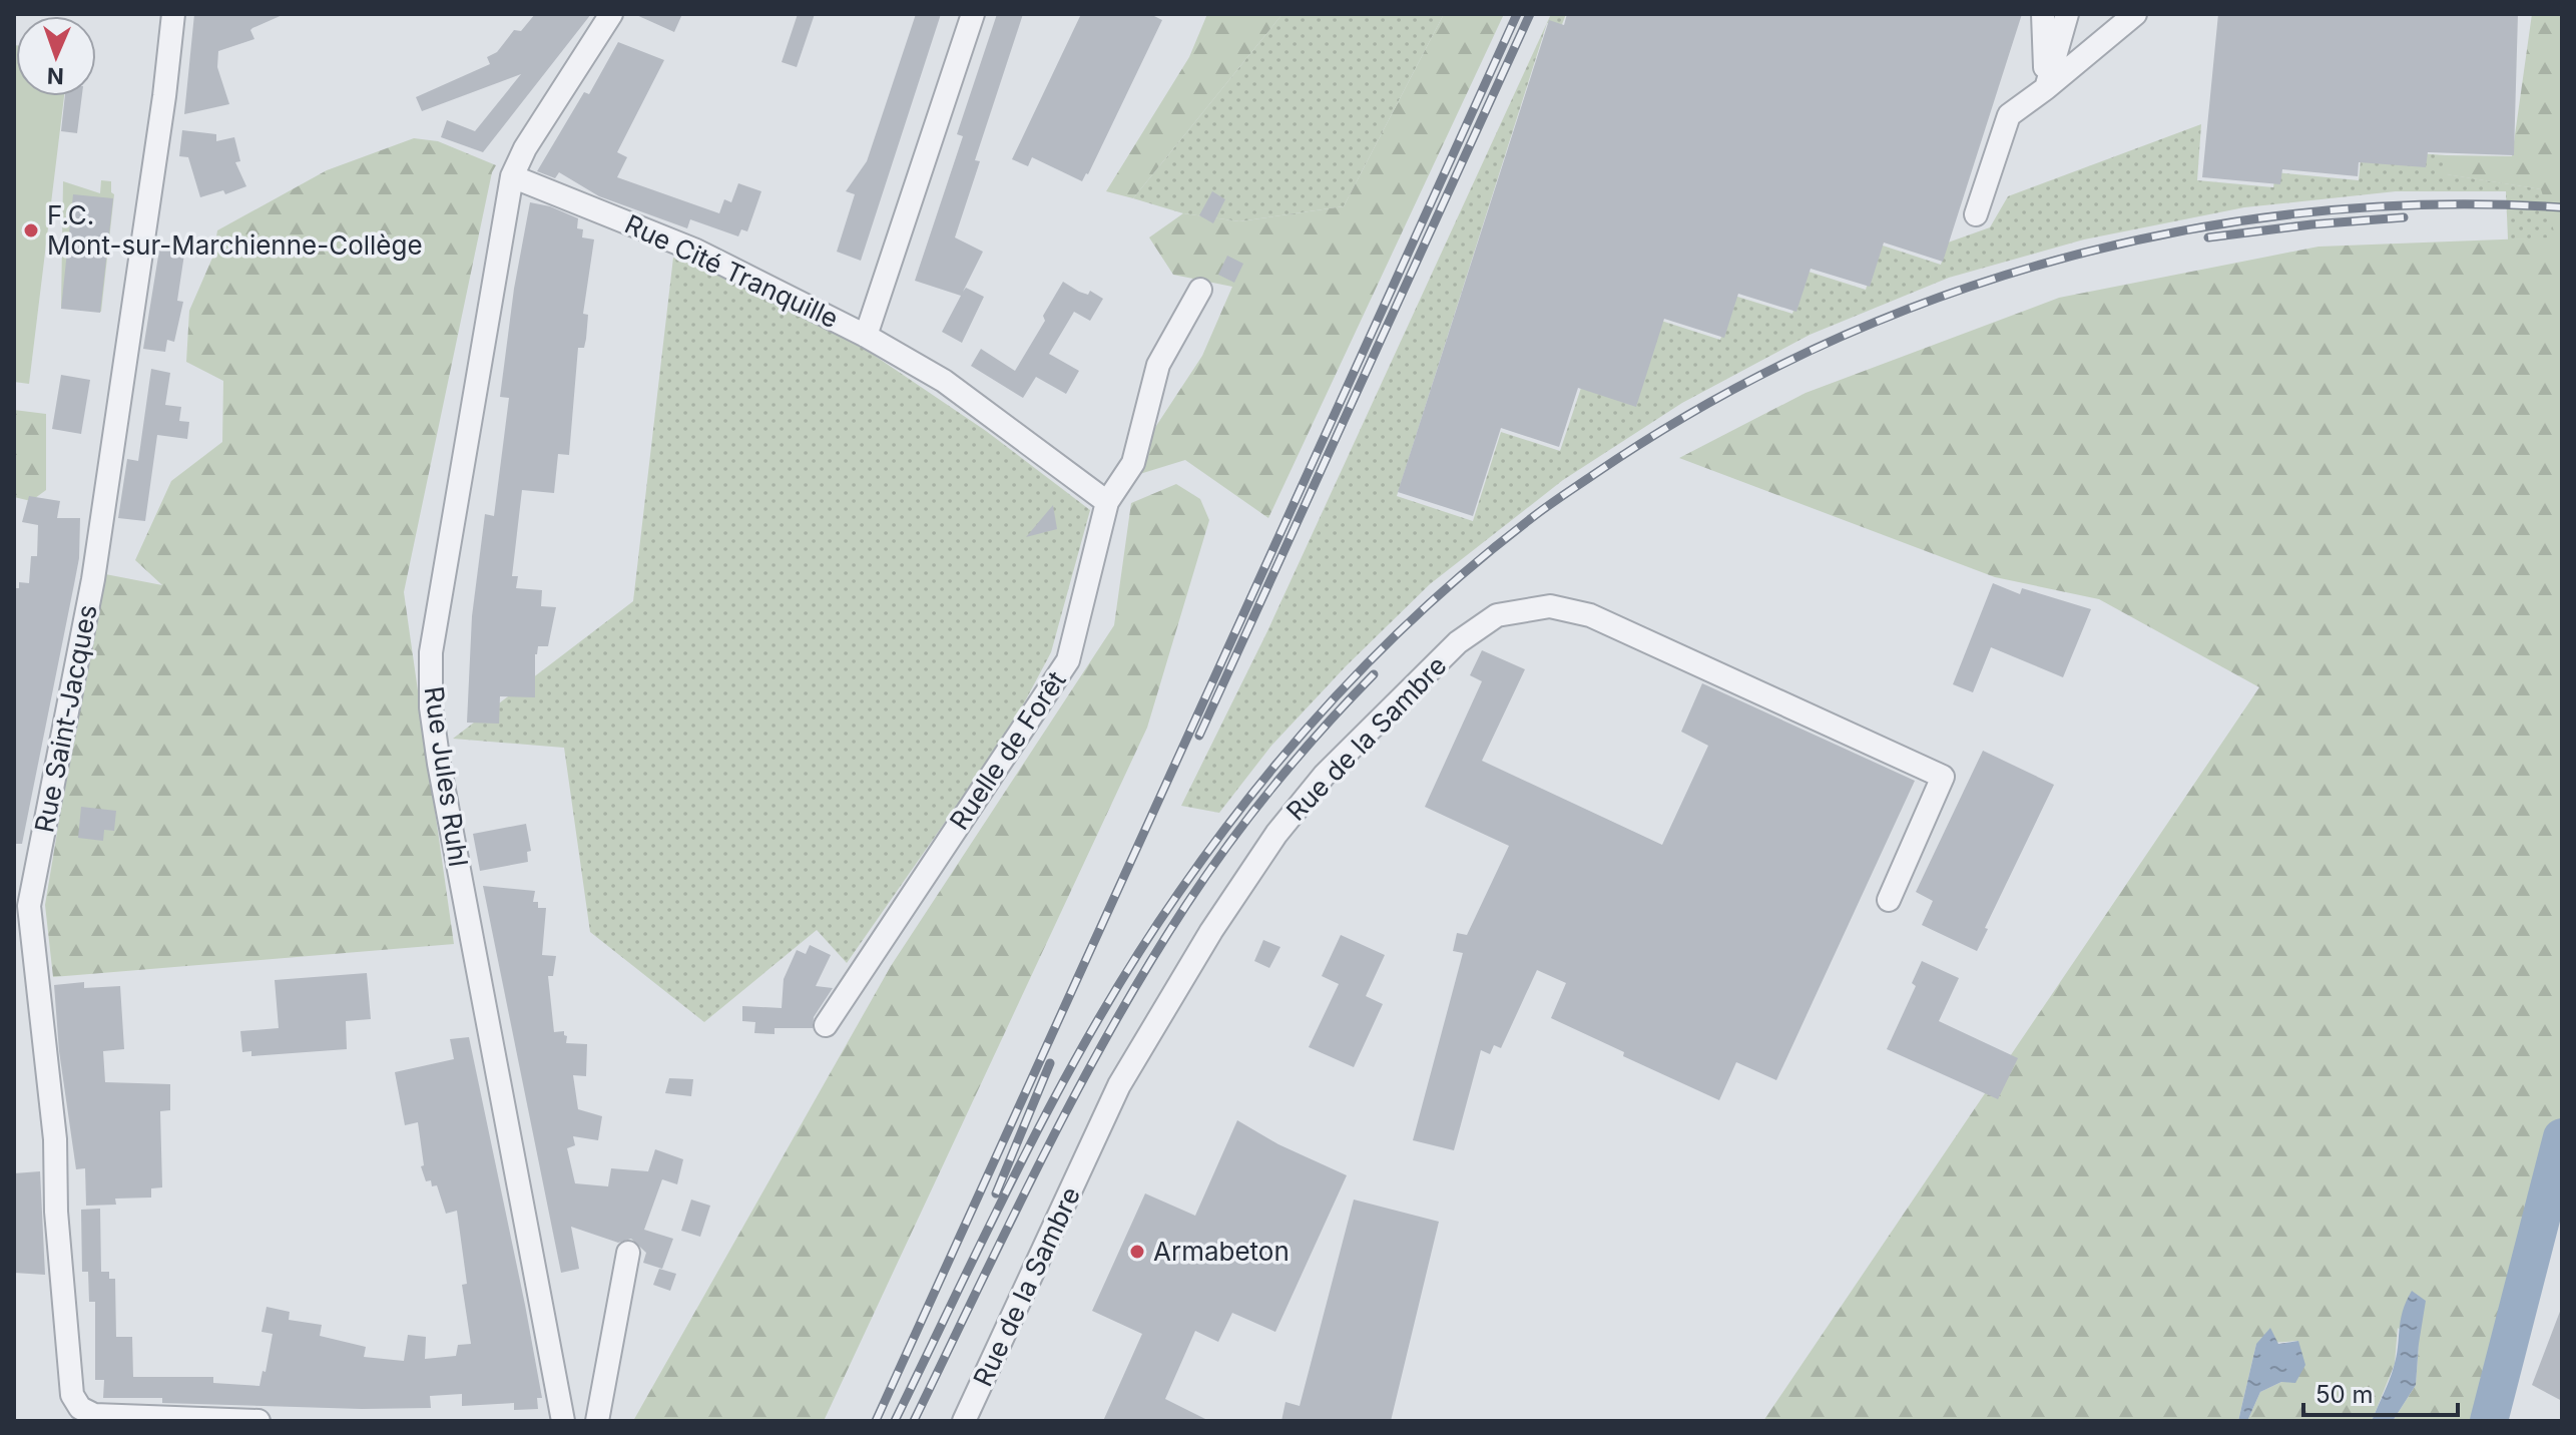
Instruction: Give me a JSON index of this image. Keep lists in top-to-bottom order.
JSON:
{
  "streets": {
    "street": [
      "Rue Cité Tranquille",
      "Rue Saint-Jacques",
      "Rue de la Sambre",
      "Ruelle de Forêt",
      "Rue Jules Ruhl"
    ]
  },
  "crossings": [
    ["Rue Cité Tranquille", "Ruelle de Forêt"],
    ["Rue Cité Tranquille", "Rue Jules Ruhl"]
  ],
  "places": ["F.C. Mont-sur-Marchienne-Collège", "Armabeton"],
  "scale_bar": "50 m",
  "north": "bottom"
}
